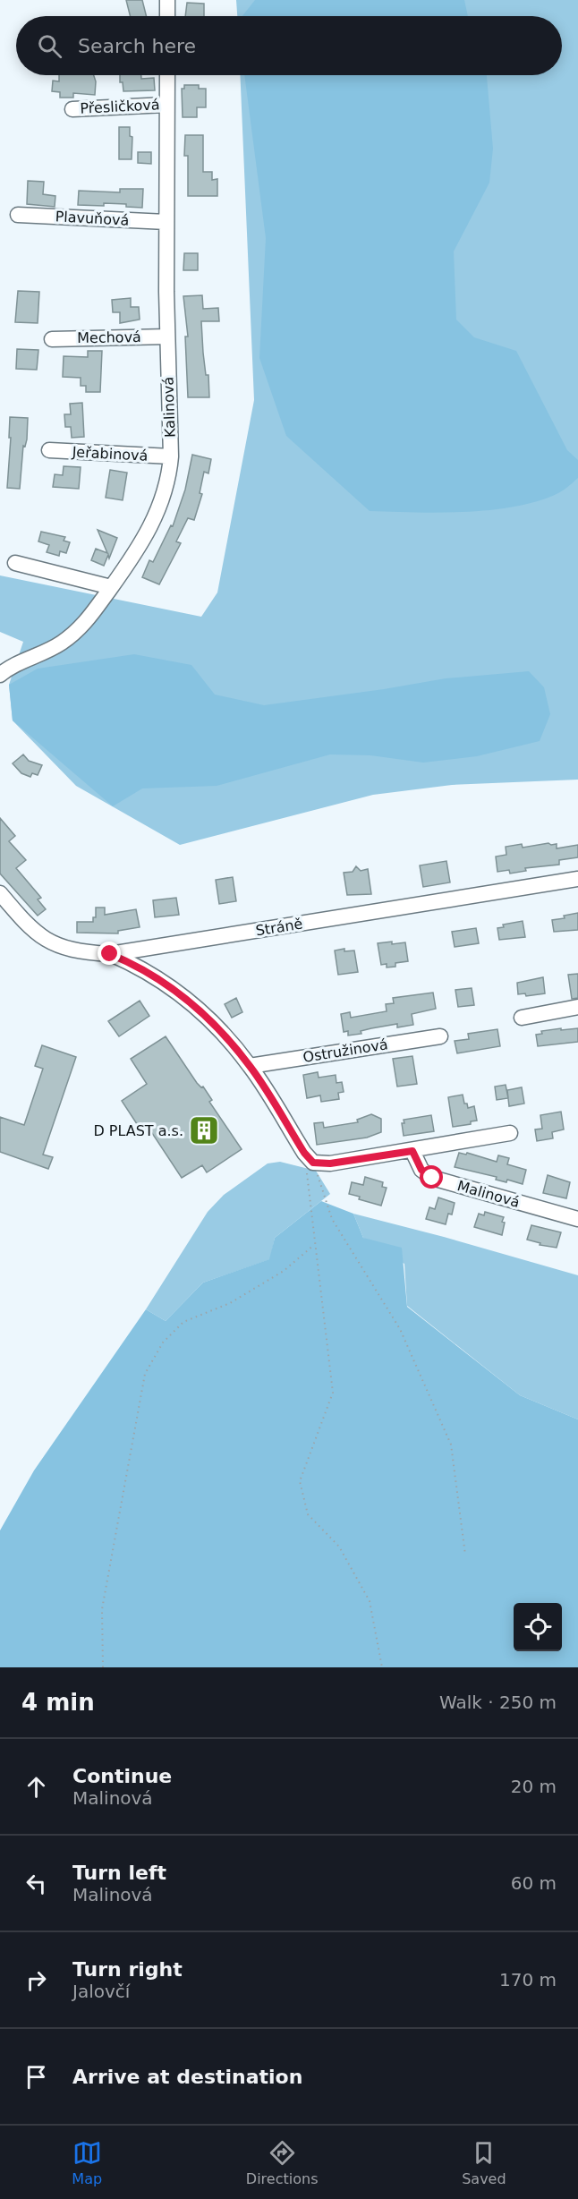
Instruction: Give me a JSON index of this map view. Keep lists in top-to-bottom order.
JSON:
{
  "streets": {
    "street": [
      "Přesličková",
      "Plavuňová",
      "Mechová",
      "Kalinová",
      "Jeřabinová",
      "Stráně",
      "Ostružinová",
      "Malinová"
    ]
  },
  "crossings": [
    ["Přesličková", "Kalinová"],
    ["Plavuňová", "Kalinová"],
    ["Mechová", "Kalinová"],
    ["Kalinová", "Jeřabinová"]
  ],
  "places": {
    "building": ["D PLAST a.s."]
  },
  "page": {
    "search": "Search here",
    "heading": ["4 min", "Walk · 250 m"],
    "list": [
      ["Continue", "Malinová", "20 m"],
      ["Turn left", "Malinová", "60 m"],
      ["Turn right", "Jalovčí", "170 m"],
      "Arrive at destination"
    ],
    "nav": ["Map", "Directions", "Saved"]
  }
}
